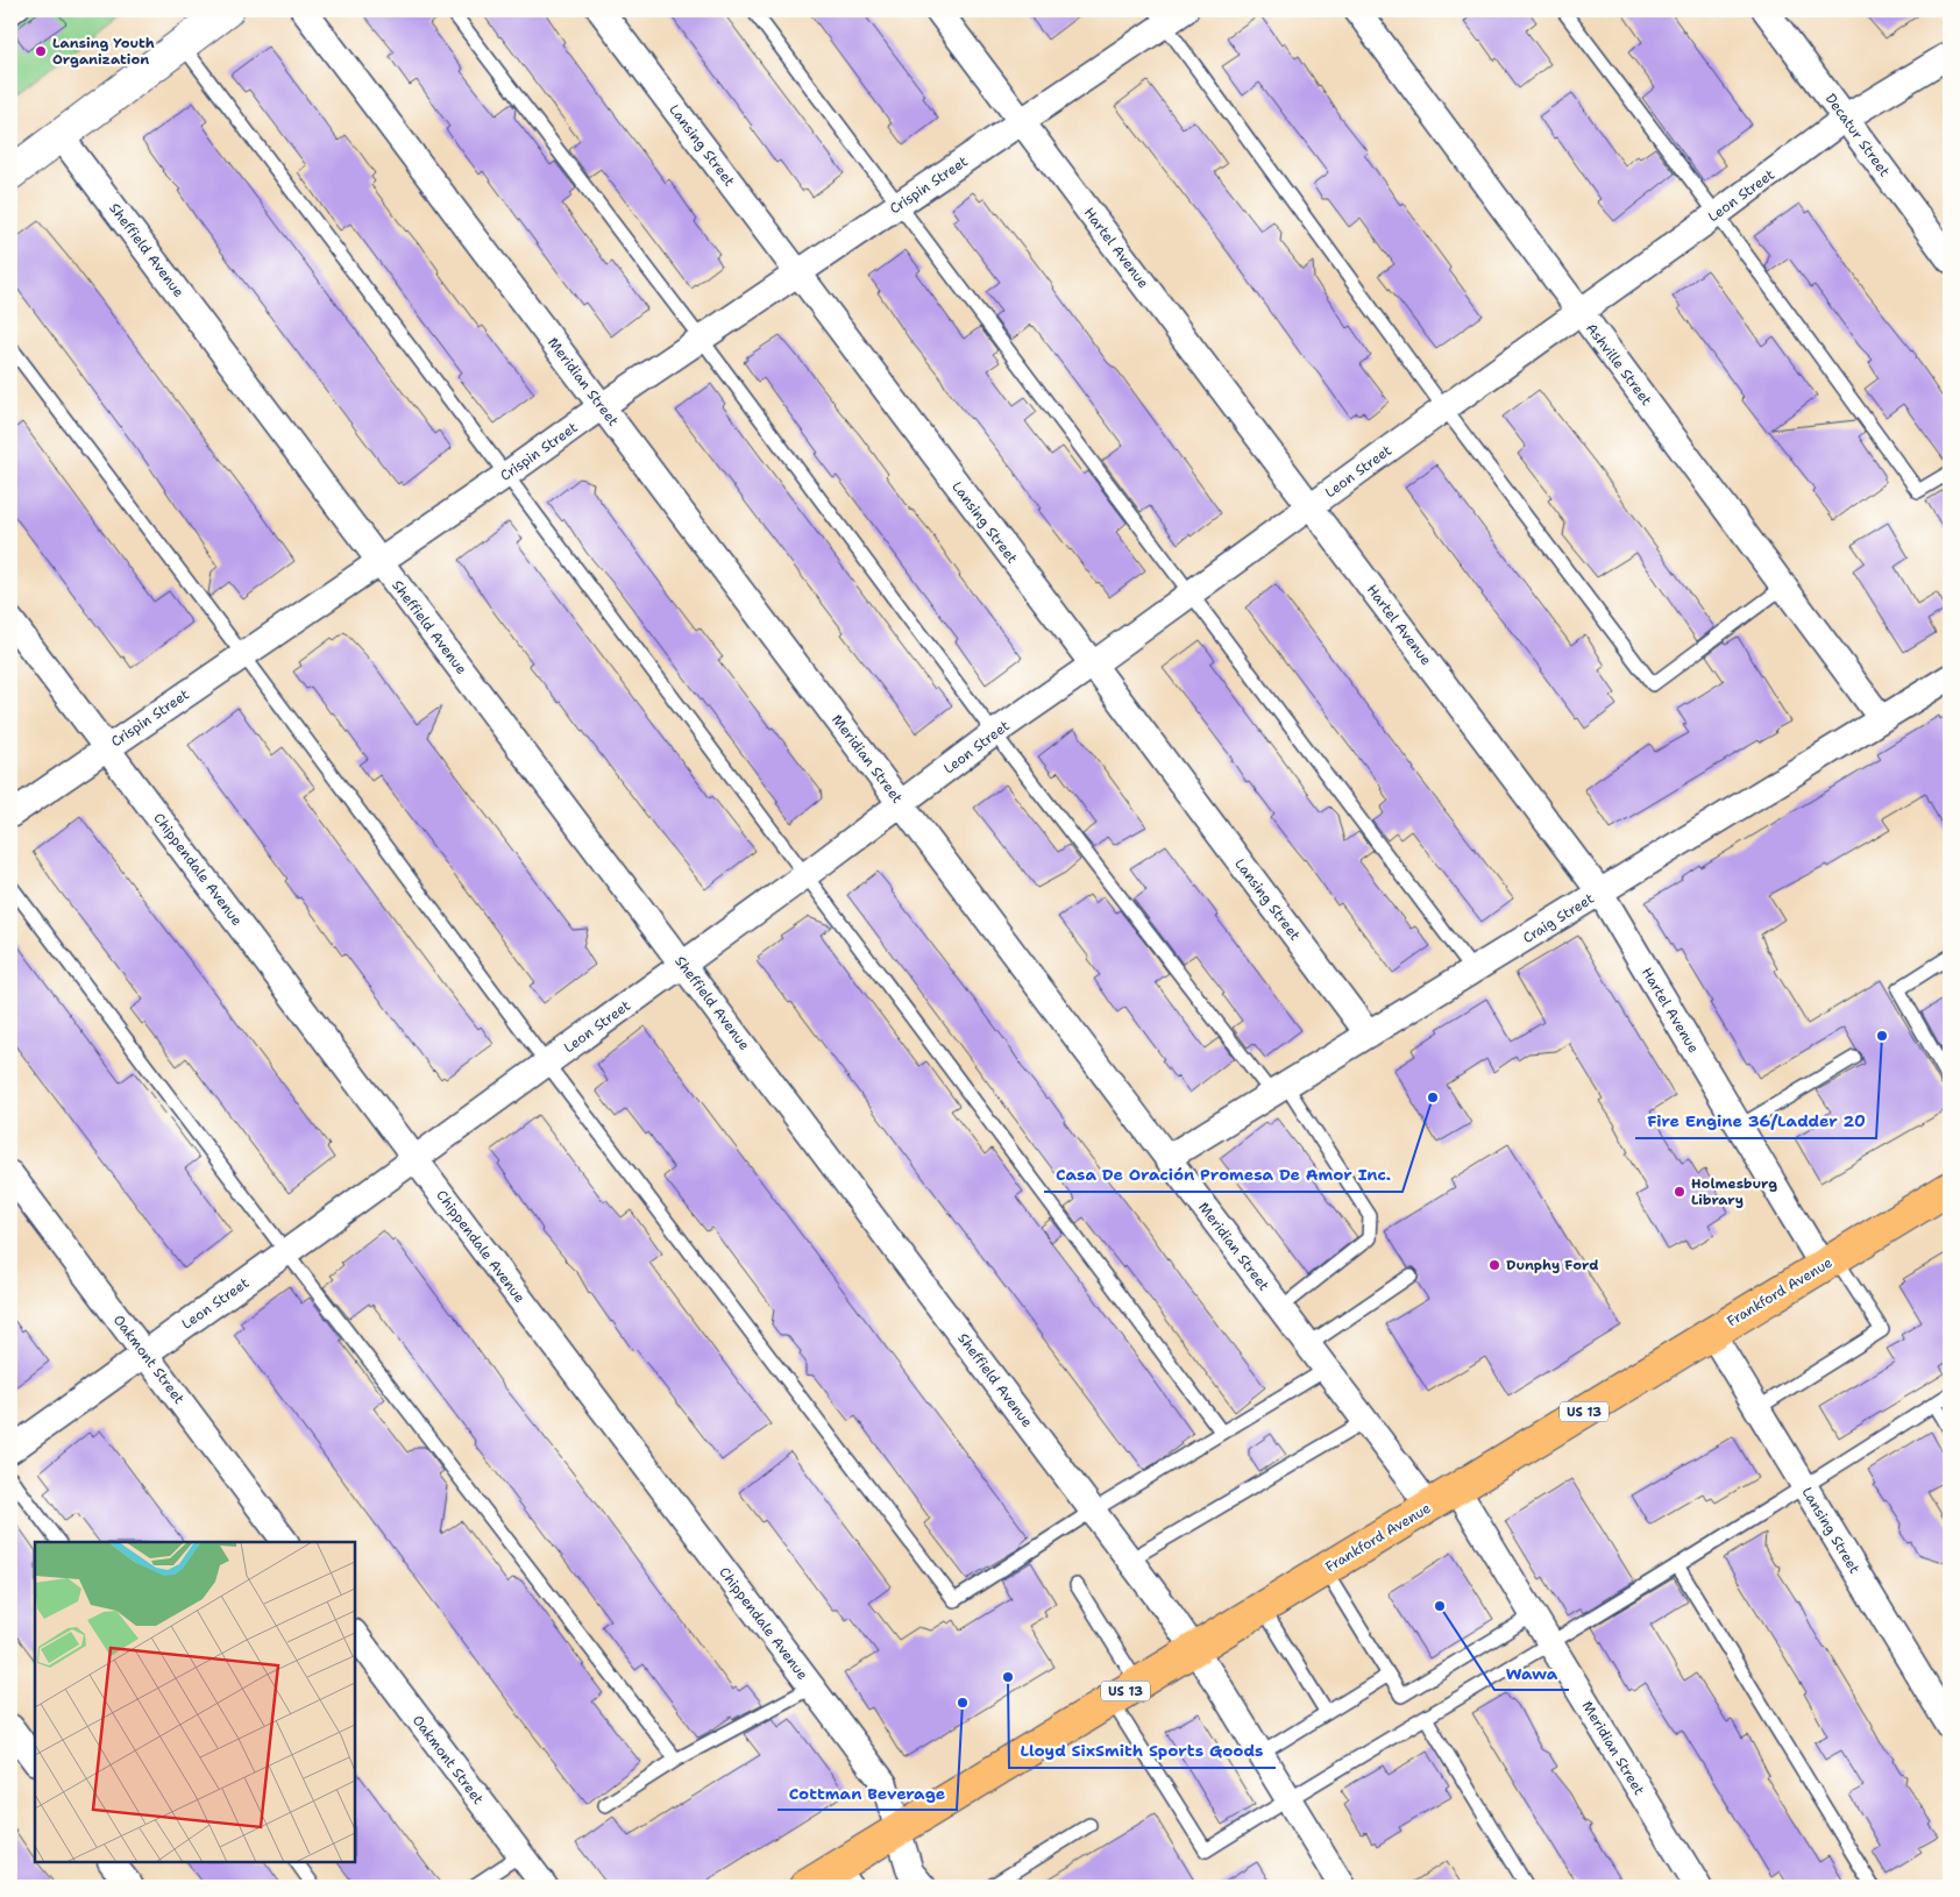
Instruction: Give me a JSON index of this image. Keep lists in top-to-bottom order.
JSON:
{
  "streets": {
    "main road": ["Frankford Avenue", "US 13"],
    "street": [
      "Decatur Street",
      "Lansing Street",
      "Crispin Street",
      "Leon Street",
      "Hartel Avenue",
      "Sheffield Avenue",
      "Ashville Street",
      "Meridian Street",
      "Chippendale Avenue",
      "Craig Street",
      "Oakmont Street"
    ]
  },
  "crossings": [
    ["Decatur Street", "Leon Street"],
    ["Lansing Street", "Crispin Street"],
    ["Lansing Street", "Leon Street"],
    ["Lansing Street", "Craig Street"],
    ["Lansing Street", "Frankford Avenue"],
    ["Crispin Street", "Hartel Avenue"],
    ["Crispin Street", "Sheffield Avenue"],
    ["Crispin Street", "Meridian Street"],
    ["Crispin Street", "Chippendale Avenue"],
    ["Leon Street", "Hartel Avenue"],
    ["Leon Street", "Sheffield Avenue"],
    ["Leon Street", "Ashville Street"],
    ["Leon Street", "Meridian Street"],
    ["Leon Street", "Chippendale Avenue"],
    ["Leon Street", "Oakmont Street"],
    ["Hartel Avenue", "Craig Street"],
    ["Hartel Avenue", "Frankford Avenue"],
    ["Sheffield Avenue", "Frankford Avenue"],
    ["Ashville Street", "Craig Street"],
    ["Meridian Street", "Craig Street"],
    ["Meridian Street", "Frankford Avenue"],
    ["Chippendale Avenue", "Frankford Avenue"]
  ],
  "places": [
    "Lansing Youth Organization",
    "Fire Engine 36/Ladder 20",
    "Casa De Oración Promesa De Amor Inc.",
    "Holmesburg Library",
    "Dunphy Ford",
    "Wawa",
    "Lloyd SixSmith Sports Goods",
    "Cottman Beverage"
  ]
}
